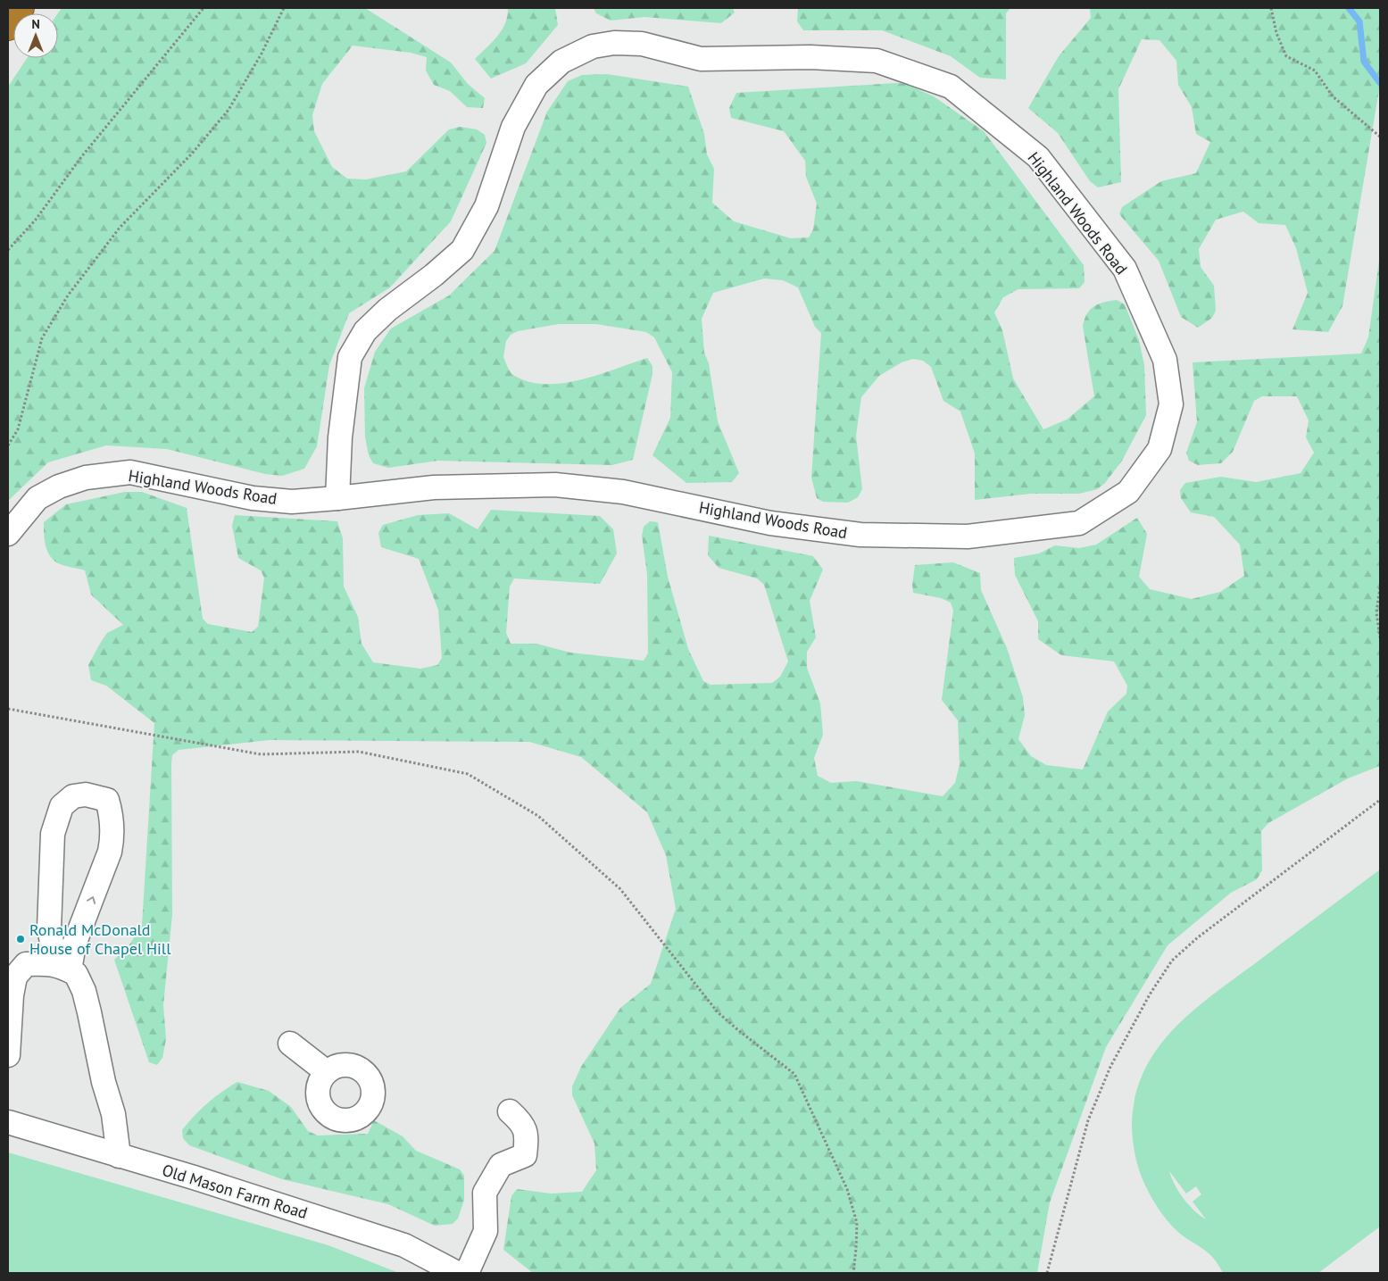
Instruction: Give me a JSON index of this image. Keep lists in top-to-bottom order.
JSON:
{
  "streets": {
    "street": ["Highland Woods Road", "Old Mason Farm Road"]
  },
  "places": ["Ronald McDonald House of Chapel Hill"],
  "north": "top"
}
